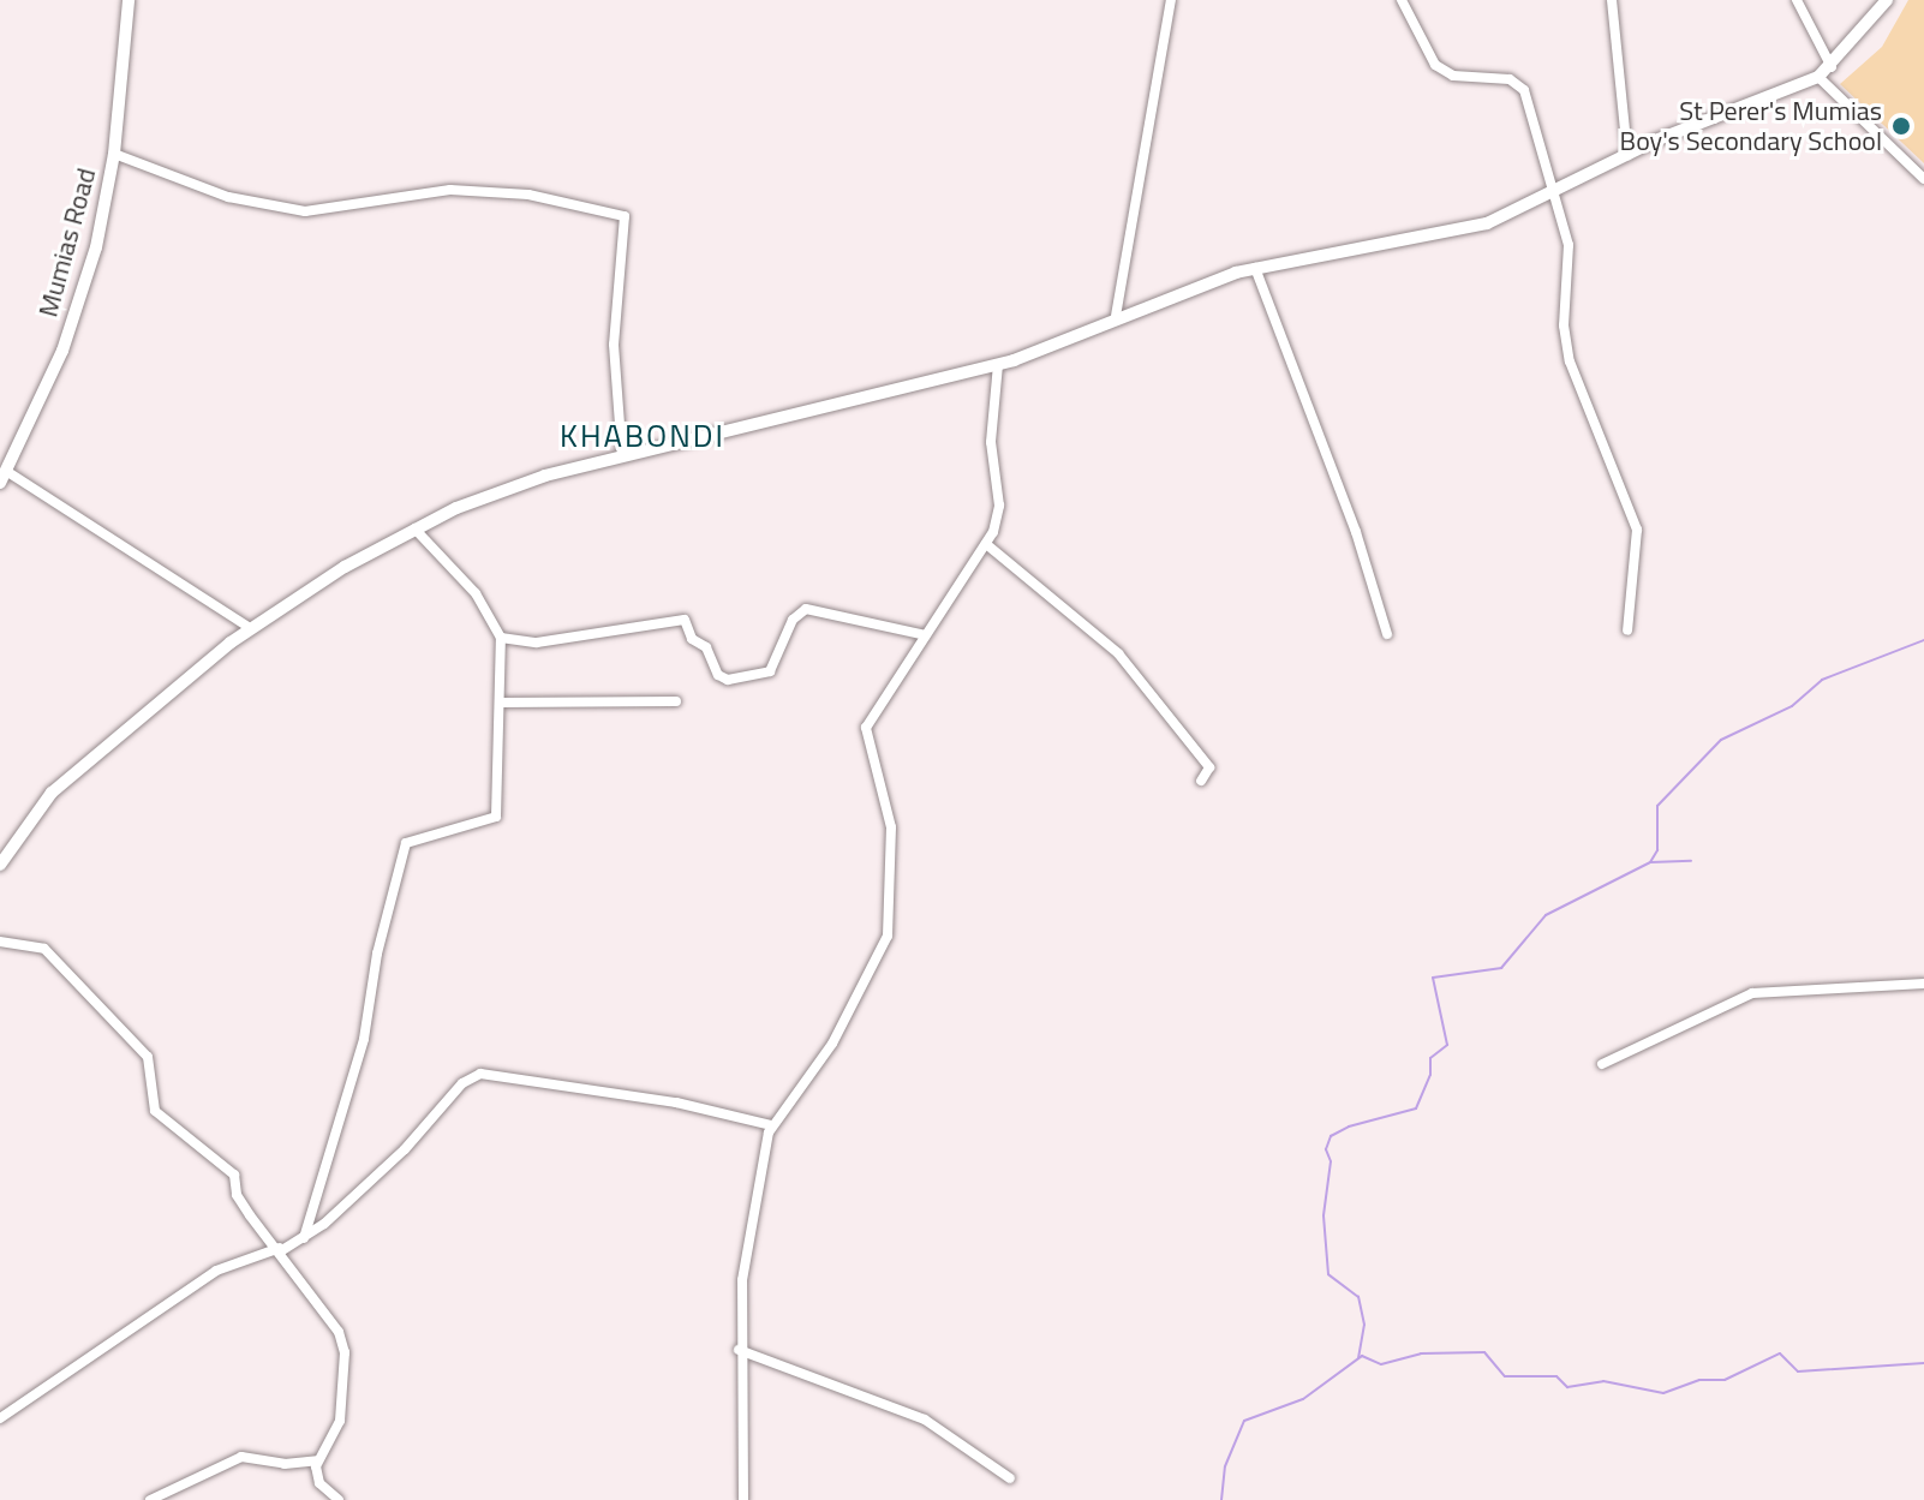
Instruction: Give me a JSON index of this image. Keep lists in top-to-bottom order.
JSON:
{
  "streets": {
    "street": ["Mumias Road"]
  },
  "districts": ["KHABONDI"],
  "places": ["St Perer's Mumias Boy's Secondary School"]
}
